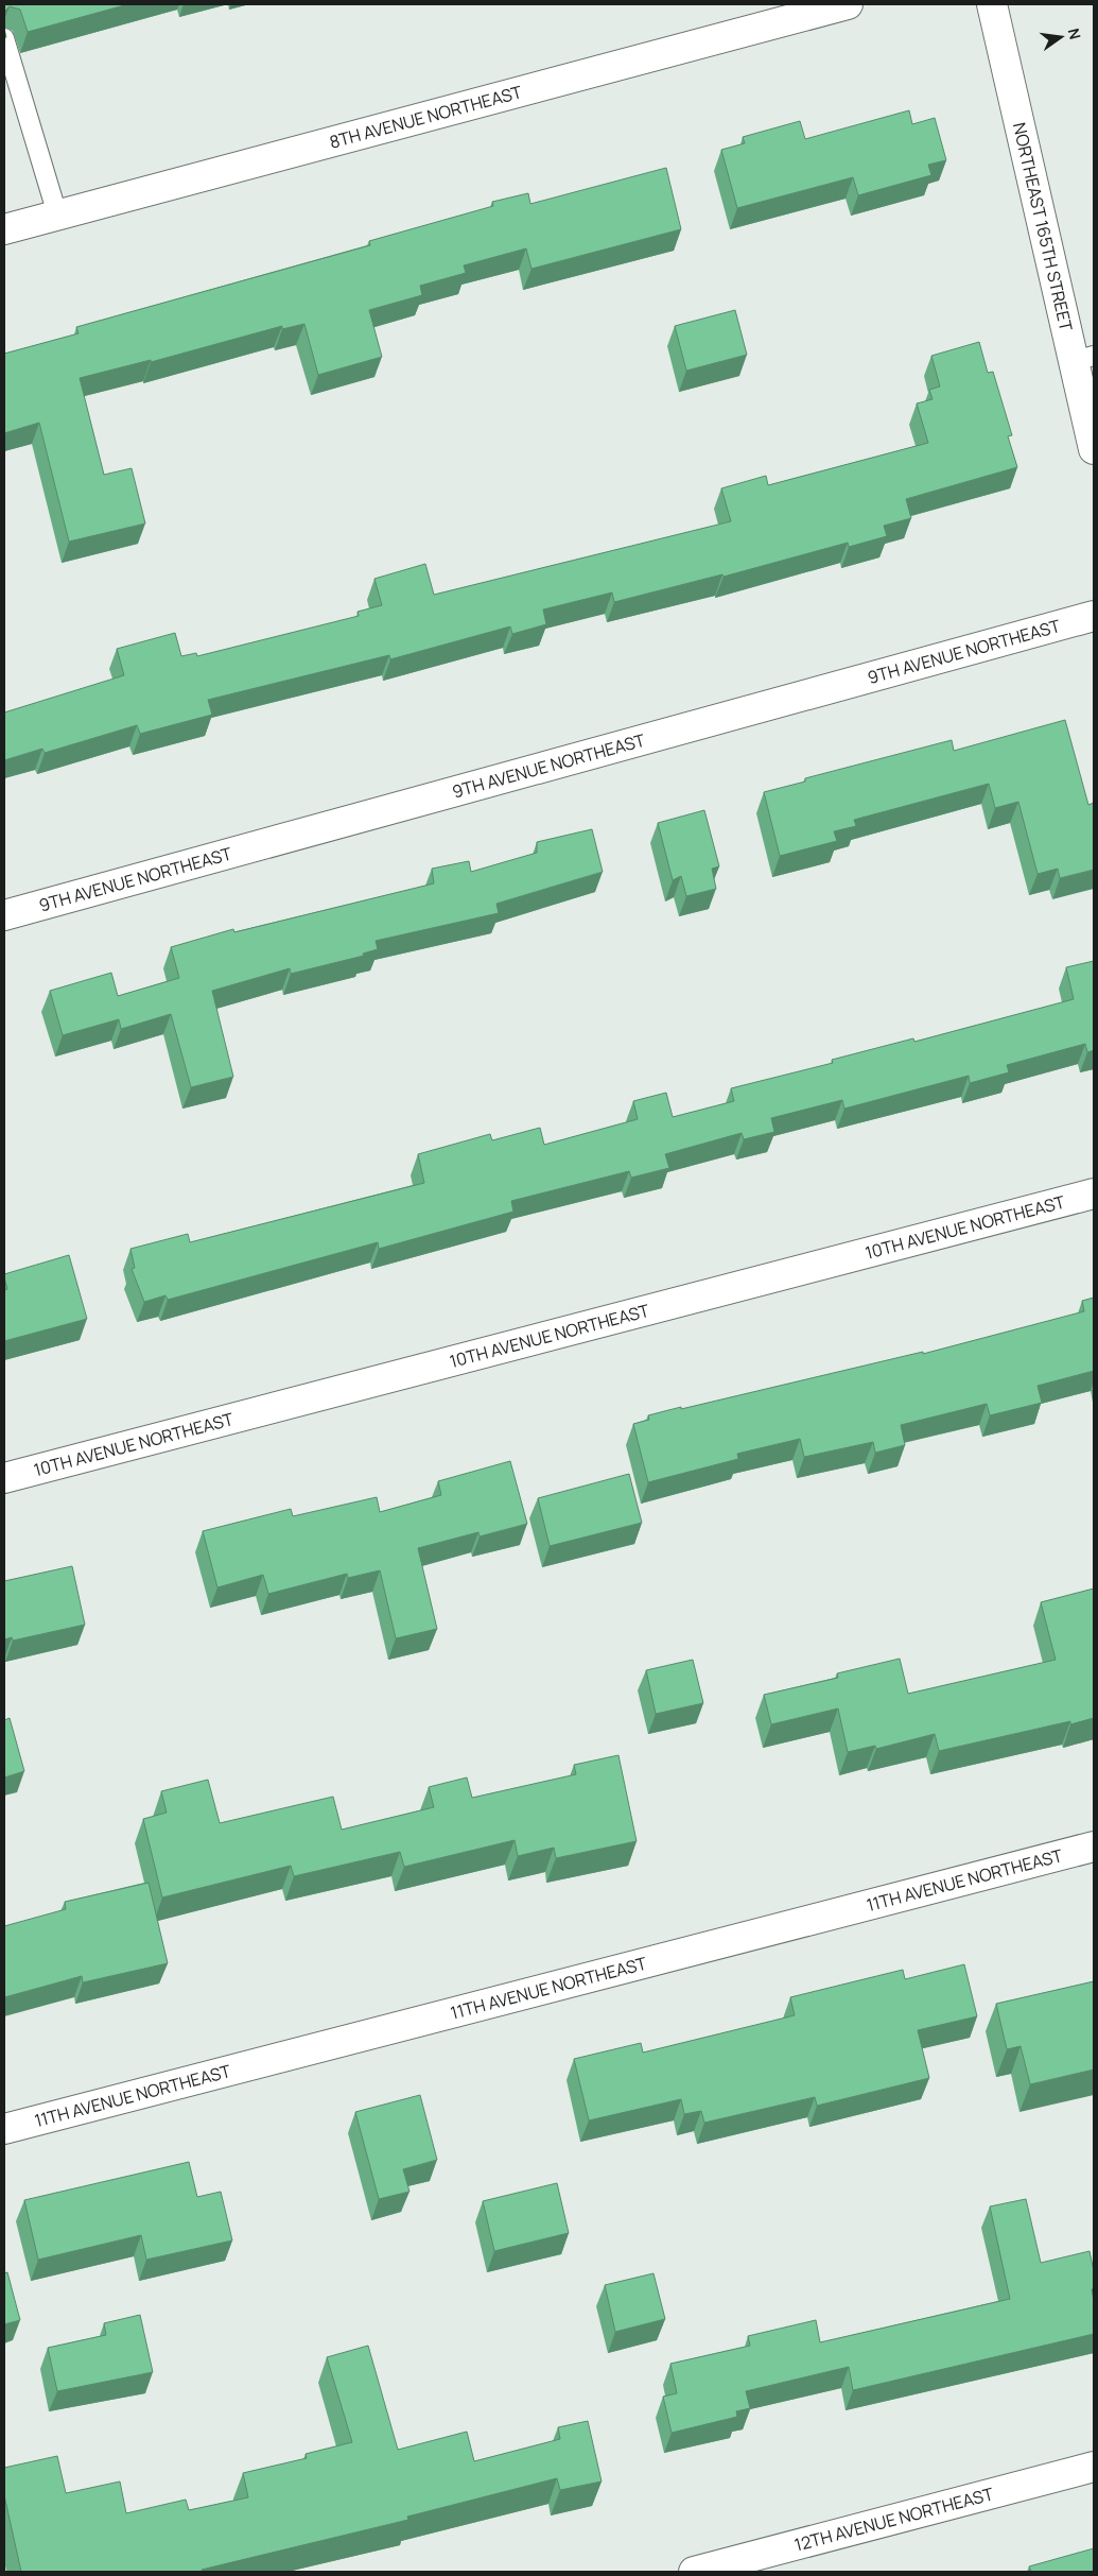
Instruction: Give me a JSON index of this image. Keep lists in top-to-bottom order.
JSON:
{
  "streets": {
    "street": [
      "8TH AVENUE NORTHEAST",
      "NORTHEAST 165TH STREET",
      "9TH AVENUE NORTHEAST",
      "10TH AVENUE NORTHEAST",
      "11TH AVENUE NORTHEAST",
      "12TH AVENUE NORTHEAST"
    ]
  },
  "north": "right"
}
